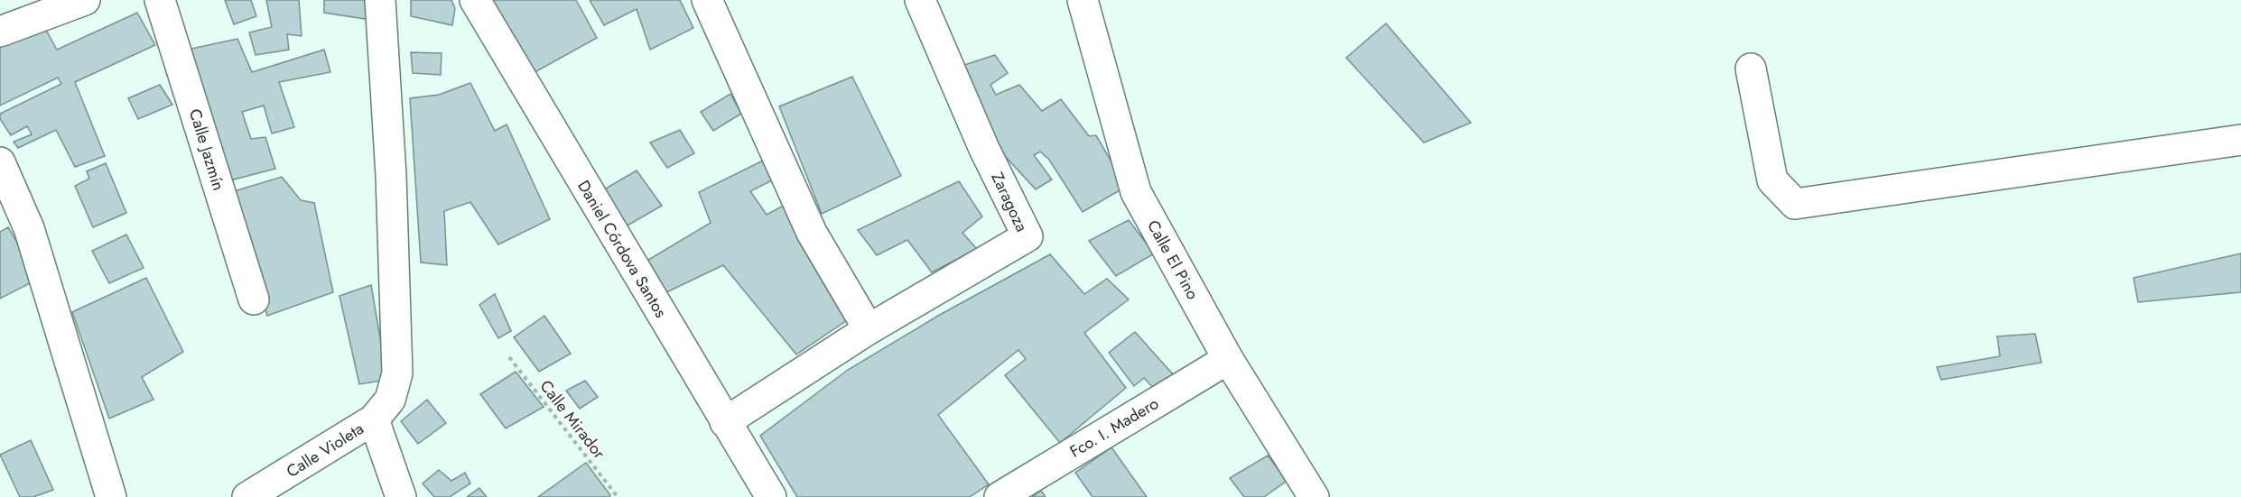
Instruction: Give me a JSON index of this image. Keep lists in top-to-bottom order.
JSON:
{
  "streets": {
    "street": [
      "Calle Jazmín",
      "Zaragoza",
      "Daniel Córdova Santos",
      "Calle El Pino",
      "Fco. I. Madero",
      "Calle Violeta"
    ],
    "path": ["Calle Mirador"]
  },
  "crossings": [
    ["Zaragoza", "Daniel Córdova Santos"],
    ["Calle El Pino", "Fco. I. Madero"]
  ]
}
